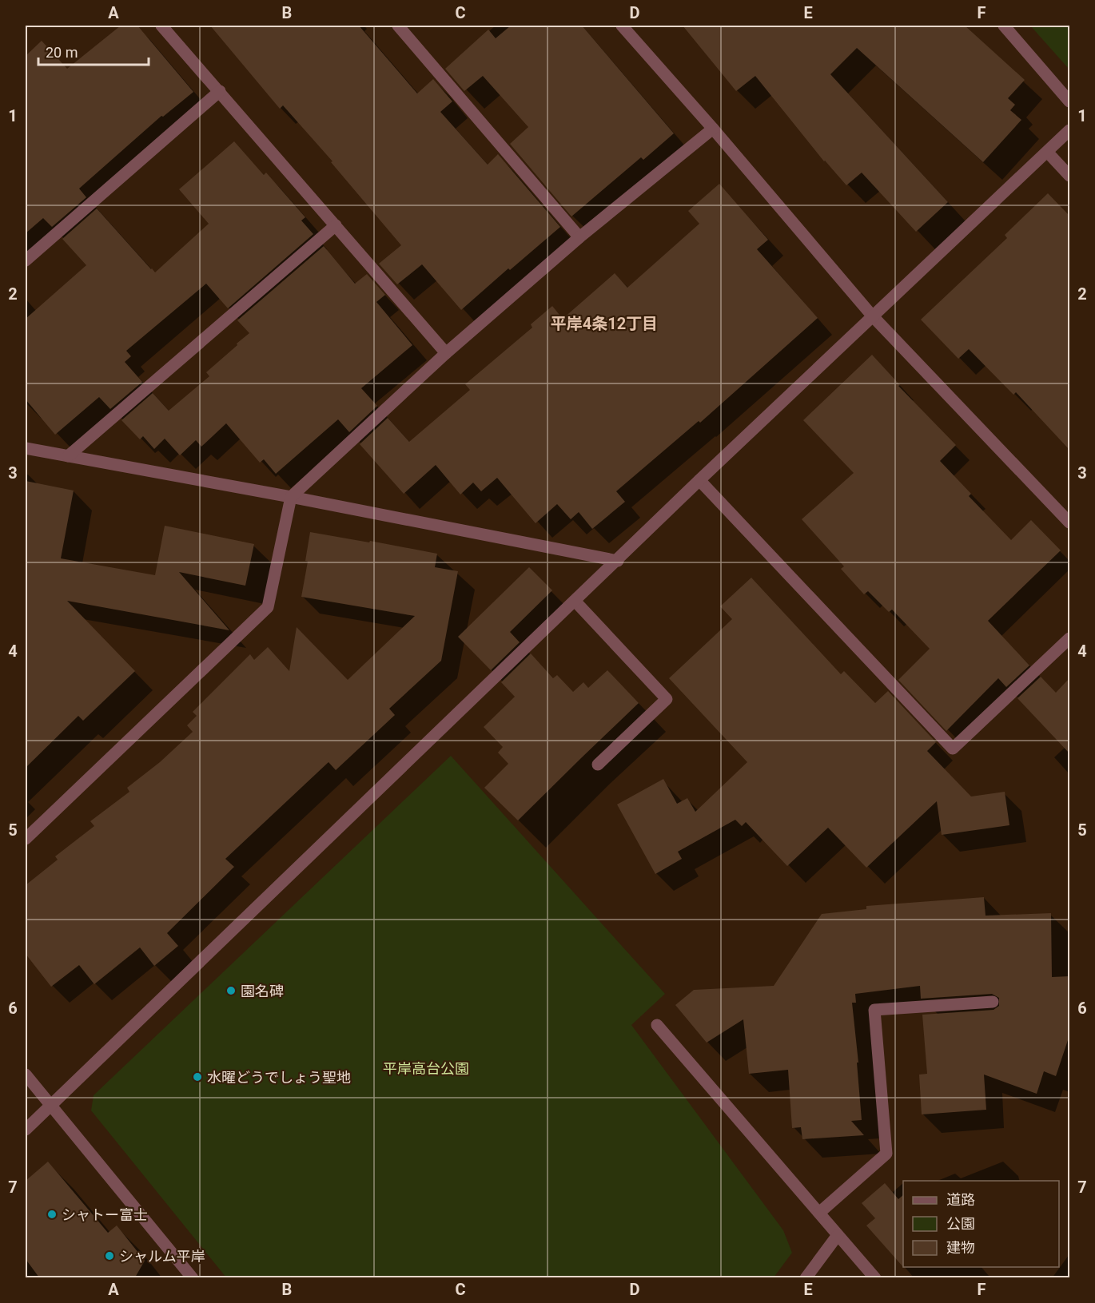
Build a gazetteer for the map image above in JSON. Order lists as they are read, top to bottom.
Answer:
{
  "districts": ["平岸4条12丁目"],
  "parks": ["平岸高台公園"],
  "places": [
    "園名碑",
    "水曜どうでしょう聖地",
    "シャトー富士",
    "シャルム平岸"
  ],
  "legend": ["道路", "公園", "建物"],
  "scale_bar": "20 m",
  "grid": {
    "columns": [
      "A",
      "B",
      "C",
      "D",
      "E",
      "F"
    ],
    "rows": [
      "1",
      "2",
      "3",
      "4",
      "5",
      "6",
      "7"
    ]
  }
}
